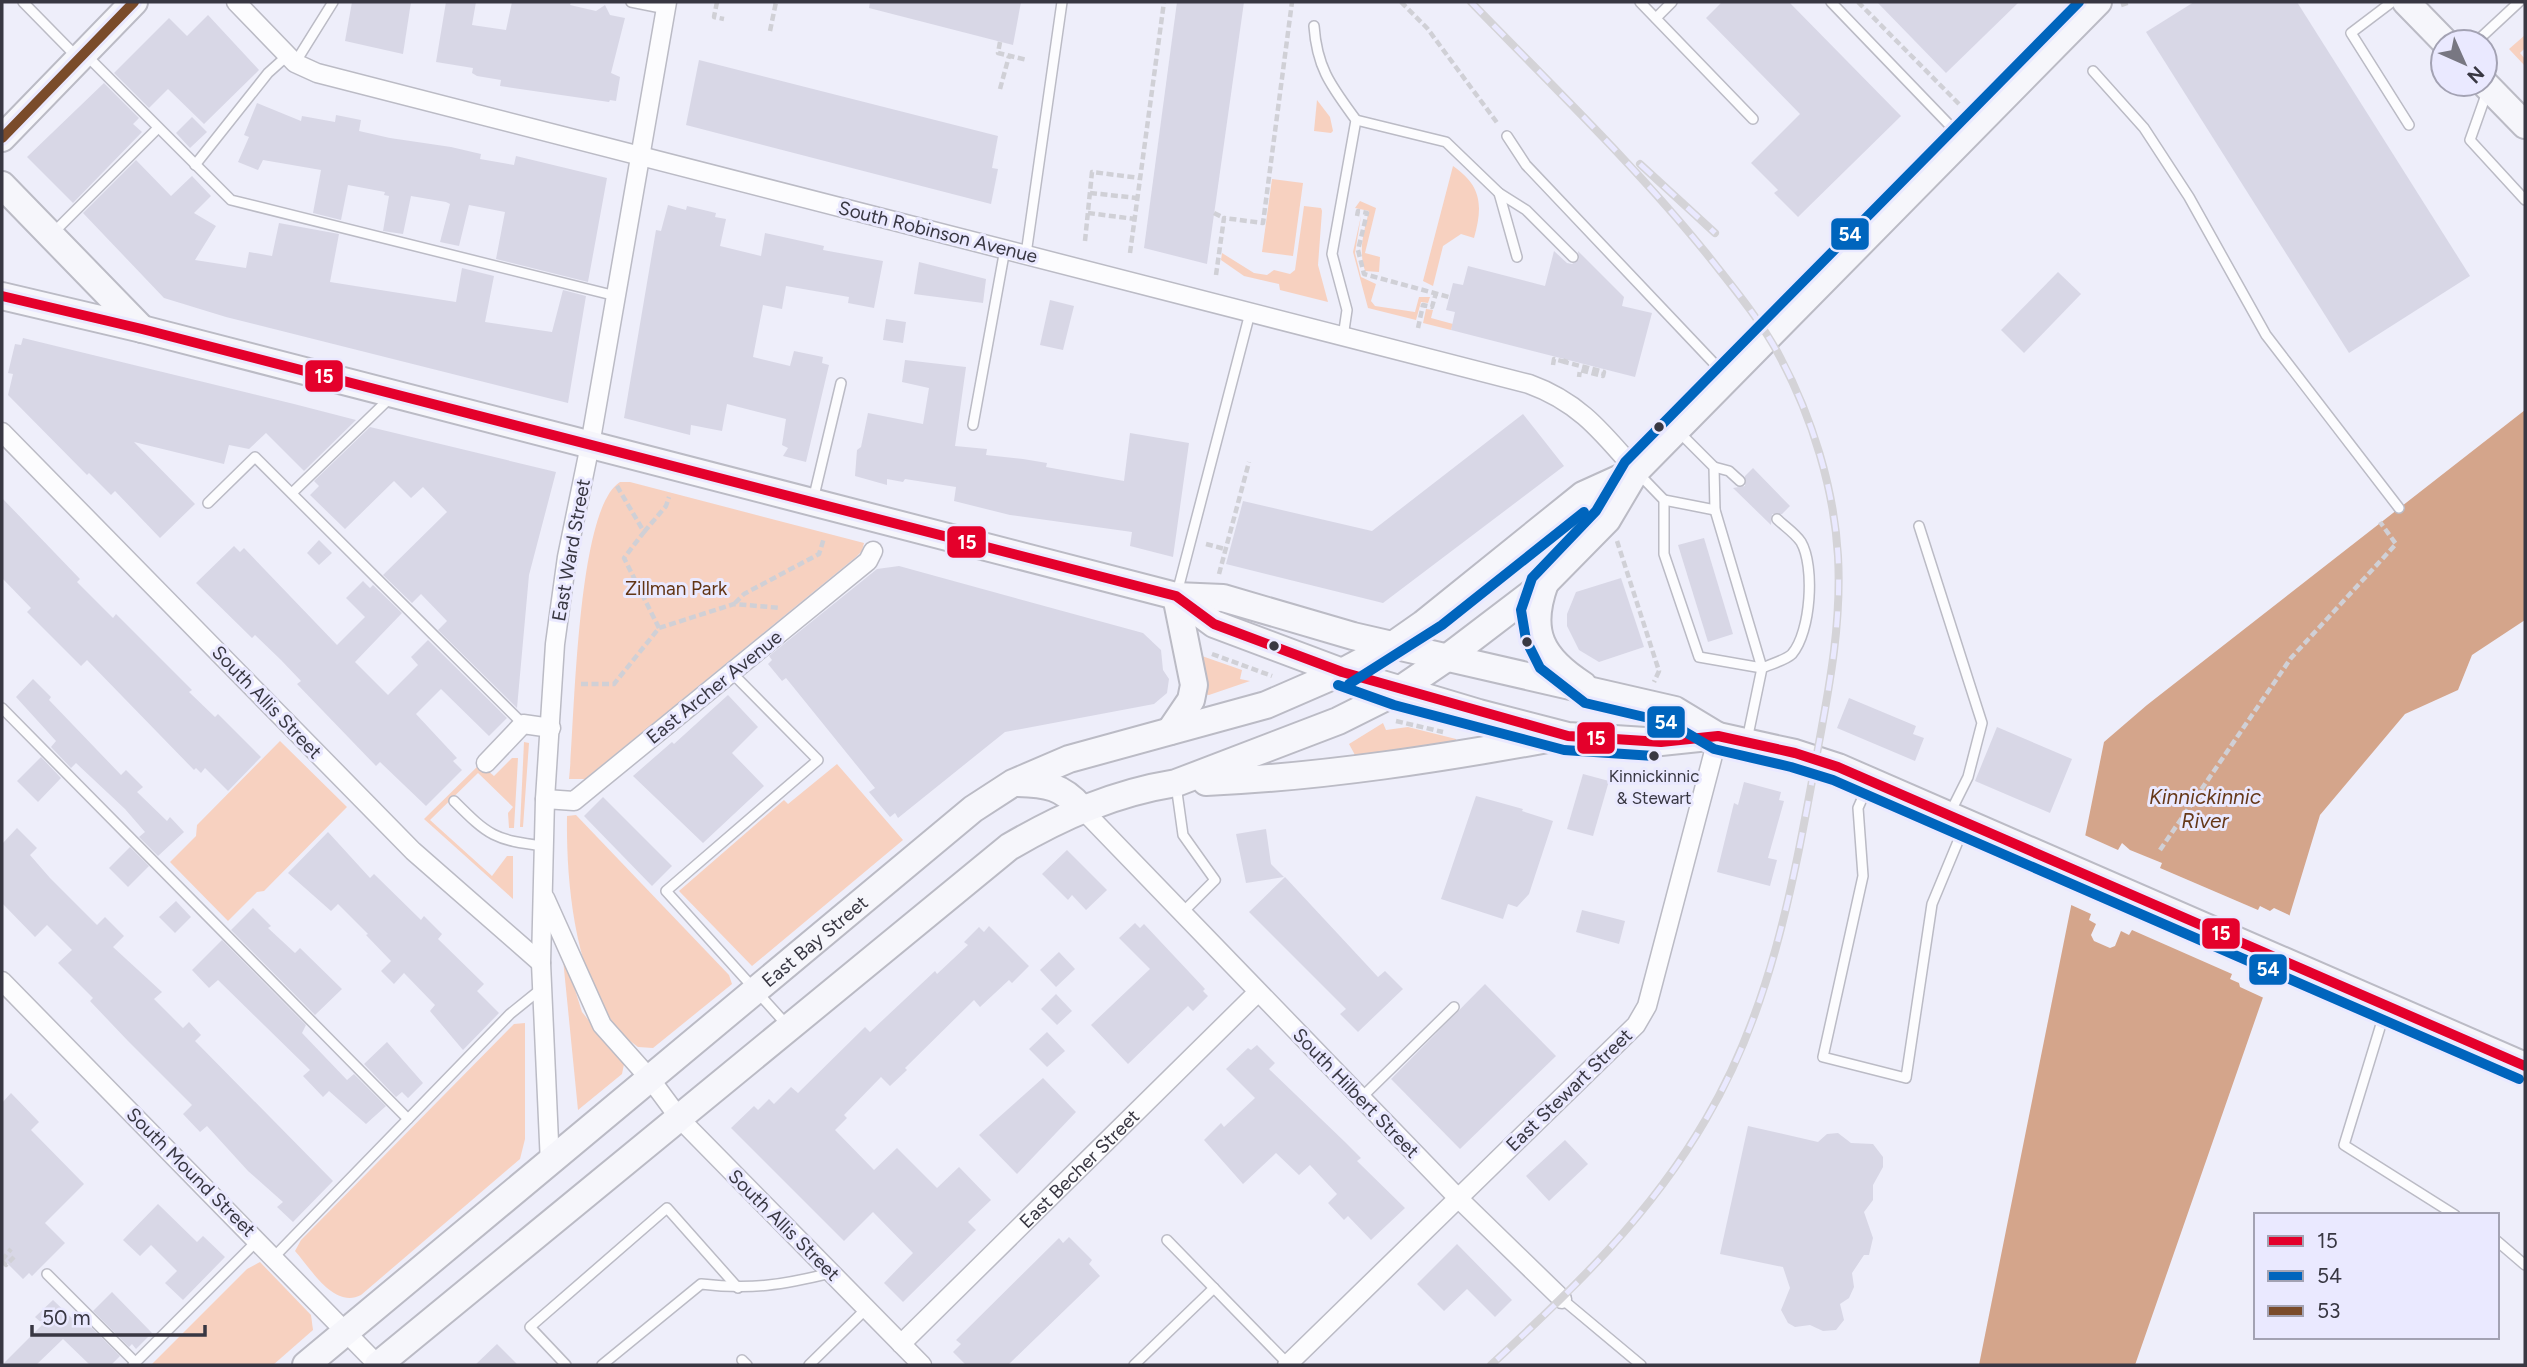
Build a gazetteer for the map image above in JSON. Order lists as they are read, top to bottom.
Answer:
{
  "streets": {
    "main road": ["East Bay Street"],
    "street": [
      "South Robinson Avenue",
      "East Ward Street",
      "East Archer Avenue",
      "South Allis Street",
      "East Stewart Street",
      "South Hilbert Street",
      "East Becher Street",
      "South Mound Street"
    ]
  },
  "crossings": [
    ["South Robinson Avenue", "East Ward Street"],
    ["East Ward Street", "East Archer Avenue"],
    ["East Ward Street", "South Allis Street"],
    ["East Ward Street", "East Bay Street"],
    ["South Allis Street", "East Bay Street"],
    ["South Allis Street", "East Becher Street"],
    ["East Bay Street", "South Mound Street"],
    ["East Stewart Street", "South Hilbert Street"],
    ["South Hilbert Street", "East Becher Street"]
  ],
  "water": ["Kinnickinnic River"],
  "parks": ["Zillman Park"],
  "places": ["Kinnickinnic & Stewart"],
  "lines": ["transit line 54", "transit line 53", "transit line 15"],
  "legend": ["15", "54", "53"],
  "scale_bar": "50 m",
  "north": "bottom right"
}
